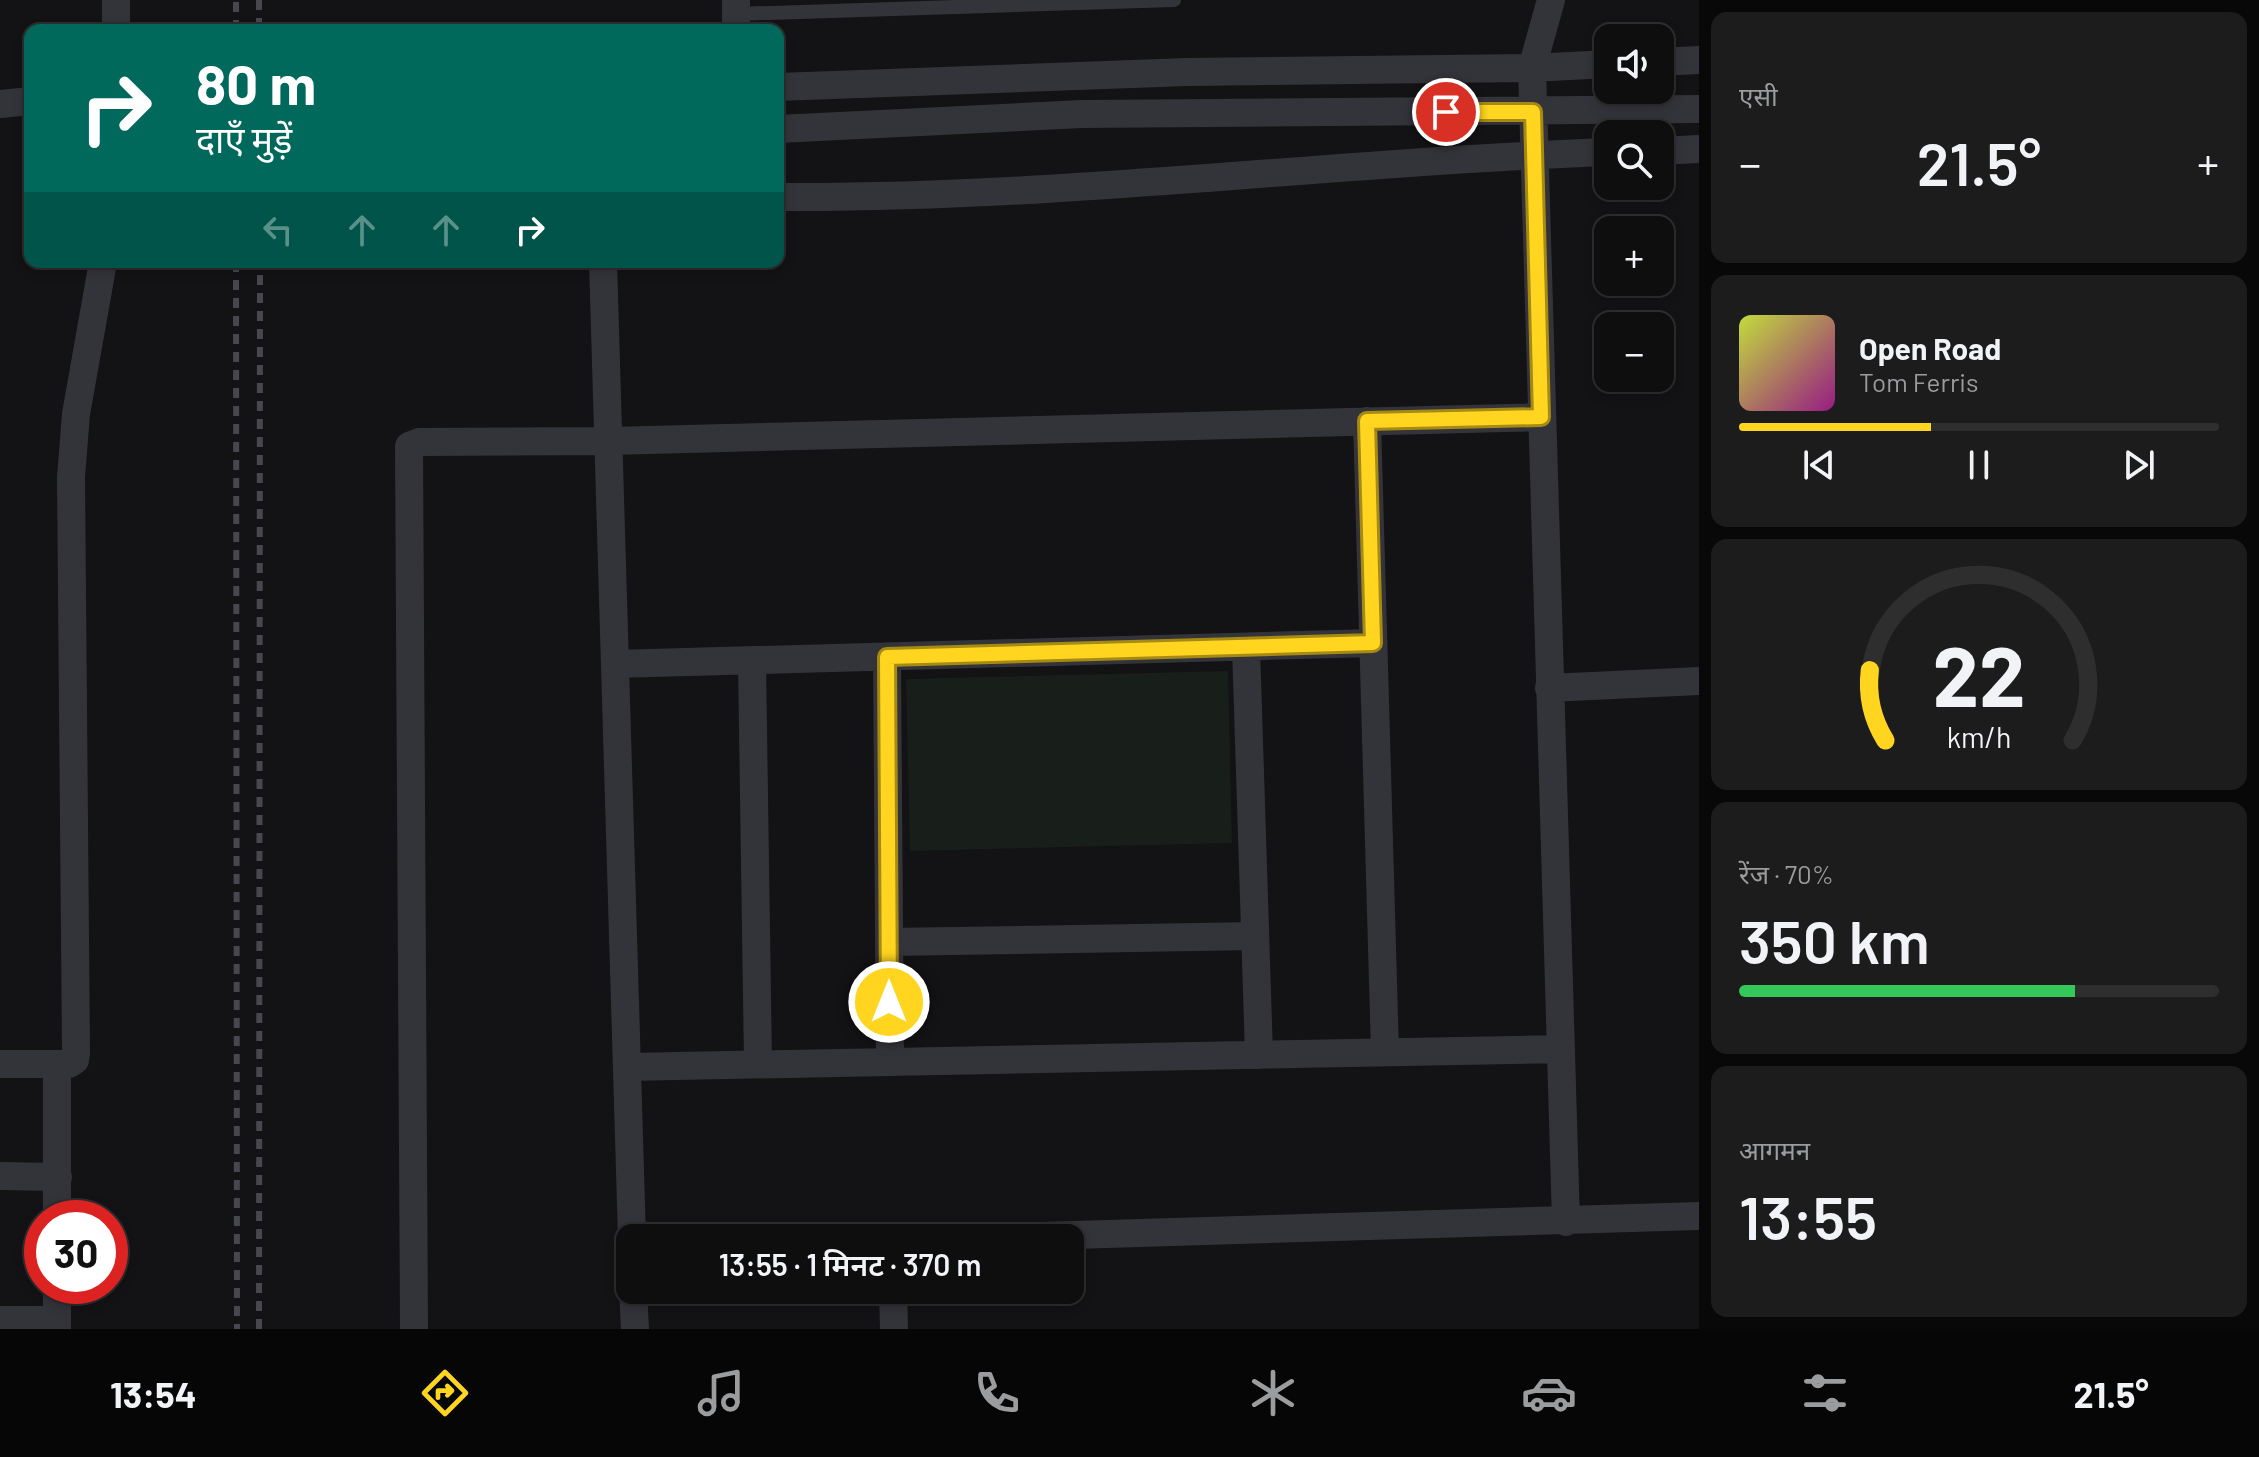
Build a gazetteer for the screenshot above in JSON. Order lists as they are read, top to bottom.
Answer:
{
  "page": {
    "tile": [
      "एसी",
      ["रेंज · 70%", "350 km"],
      ["आगमन", "13:55"]
    ],
    "map_buttons": ["+", "−"],
    "turn": ["80 m", "दाएँ मुड़ें"],
    "heat": ["−", "21.5°", "+"],
    "song": ["Open Road", "Tom Ferris"],
    "limit": "30",
    "trip": "13:55 · 1 मिनट · 370 m",
    "tabs": ["13:54", "21.5°"],
    "gauge": ["22", "km/h"]
  }
}
